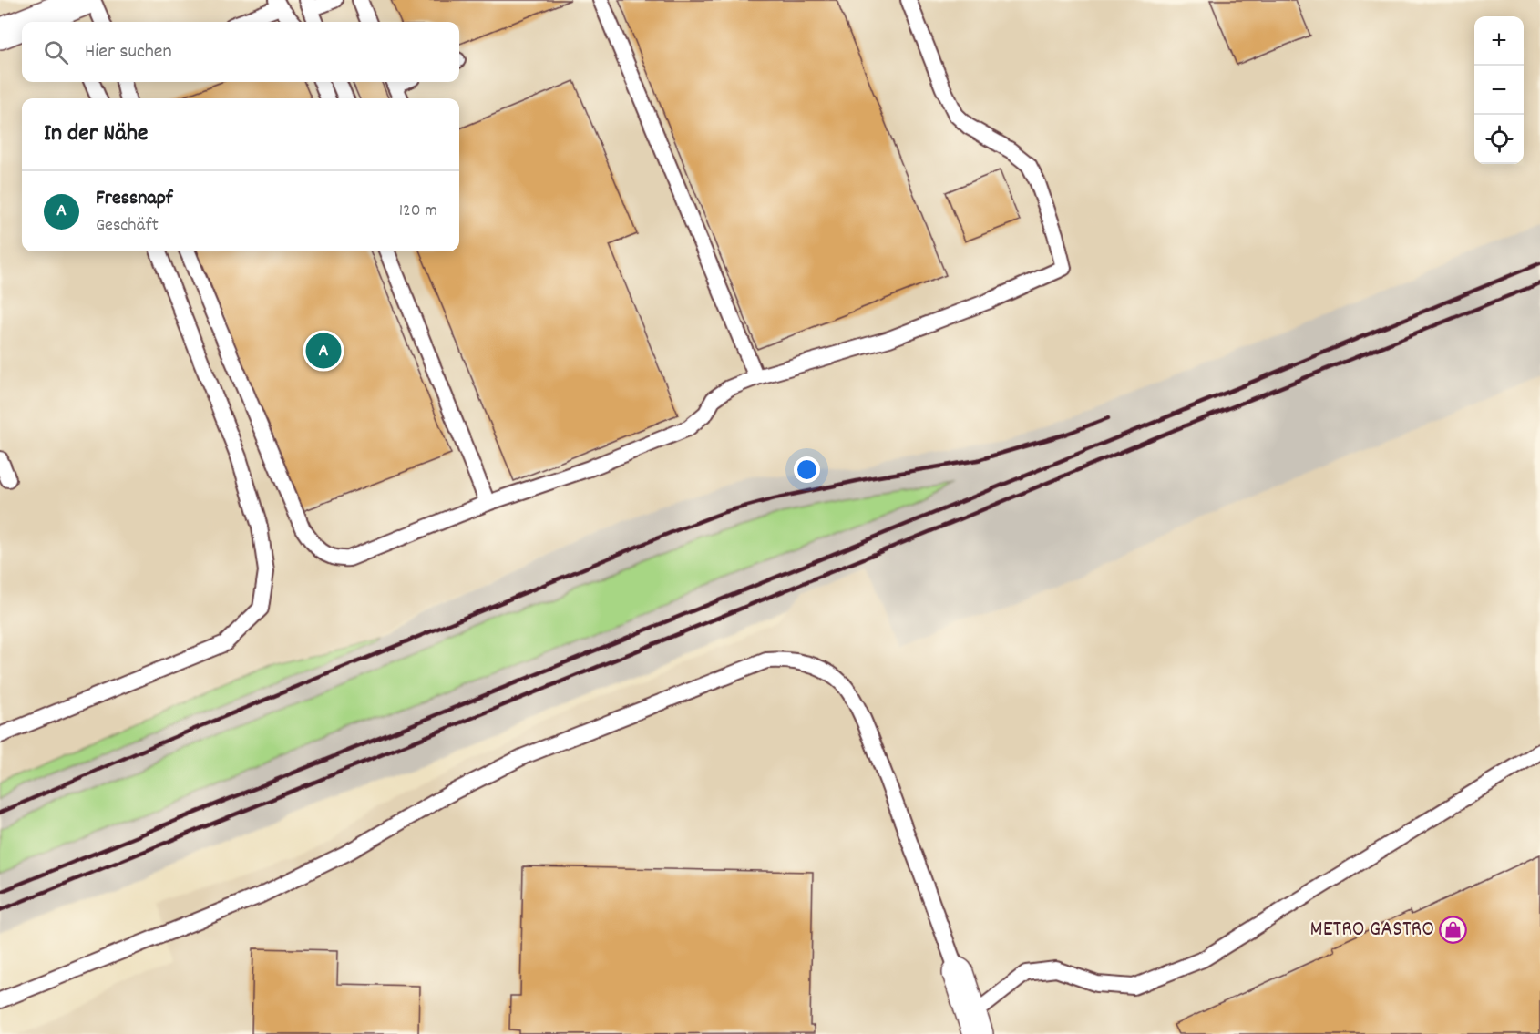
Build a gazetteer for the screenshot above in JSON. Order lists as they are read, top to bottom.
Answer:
{
  "places": {
    "shop": ["METRO GASTRO"]
  },
  "page": {
    "map_buttons": ["+", "−"],
    "search": "Hier suchen",
    "heading": "In der Nähe",
    "list": [
      {
        "mark": "A",
        "name": "Fressnapf",
        "note": "Geschäft",
        "value": "120 m"
      }
    ],
    "pins": "A"
  }
}
